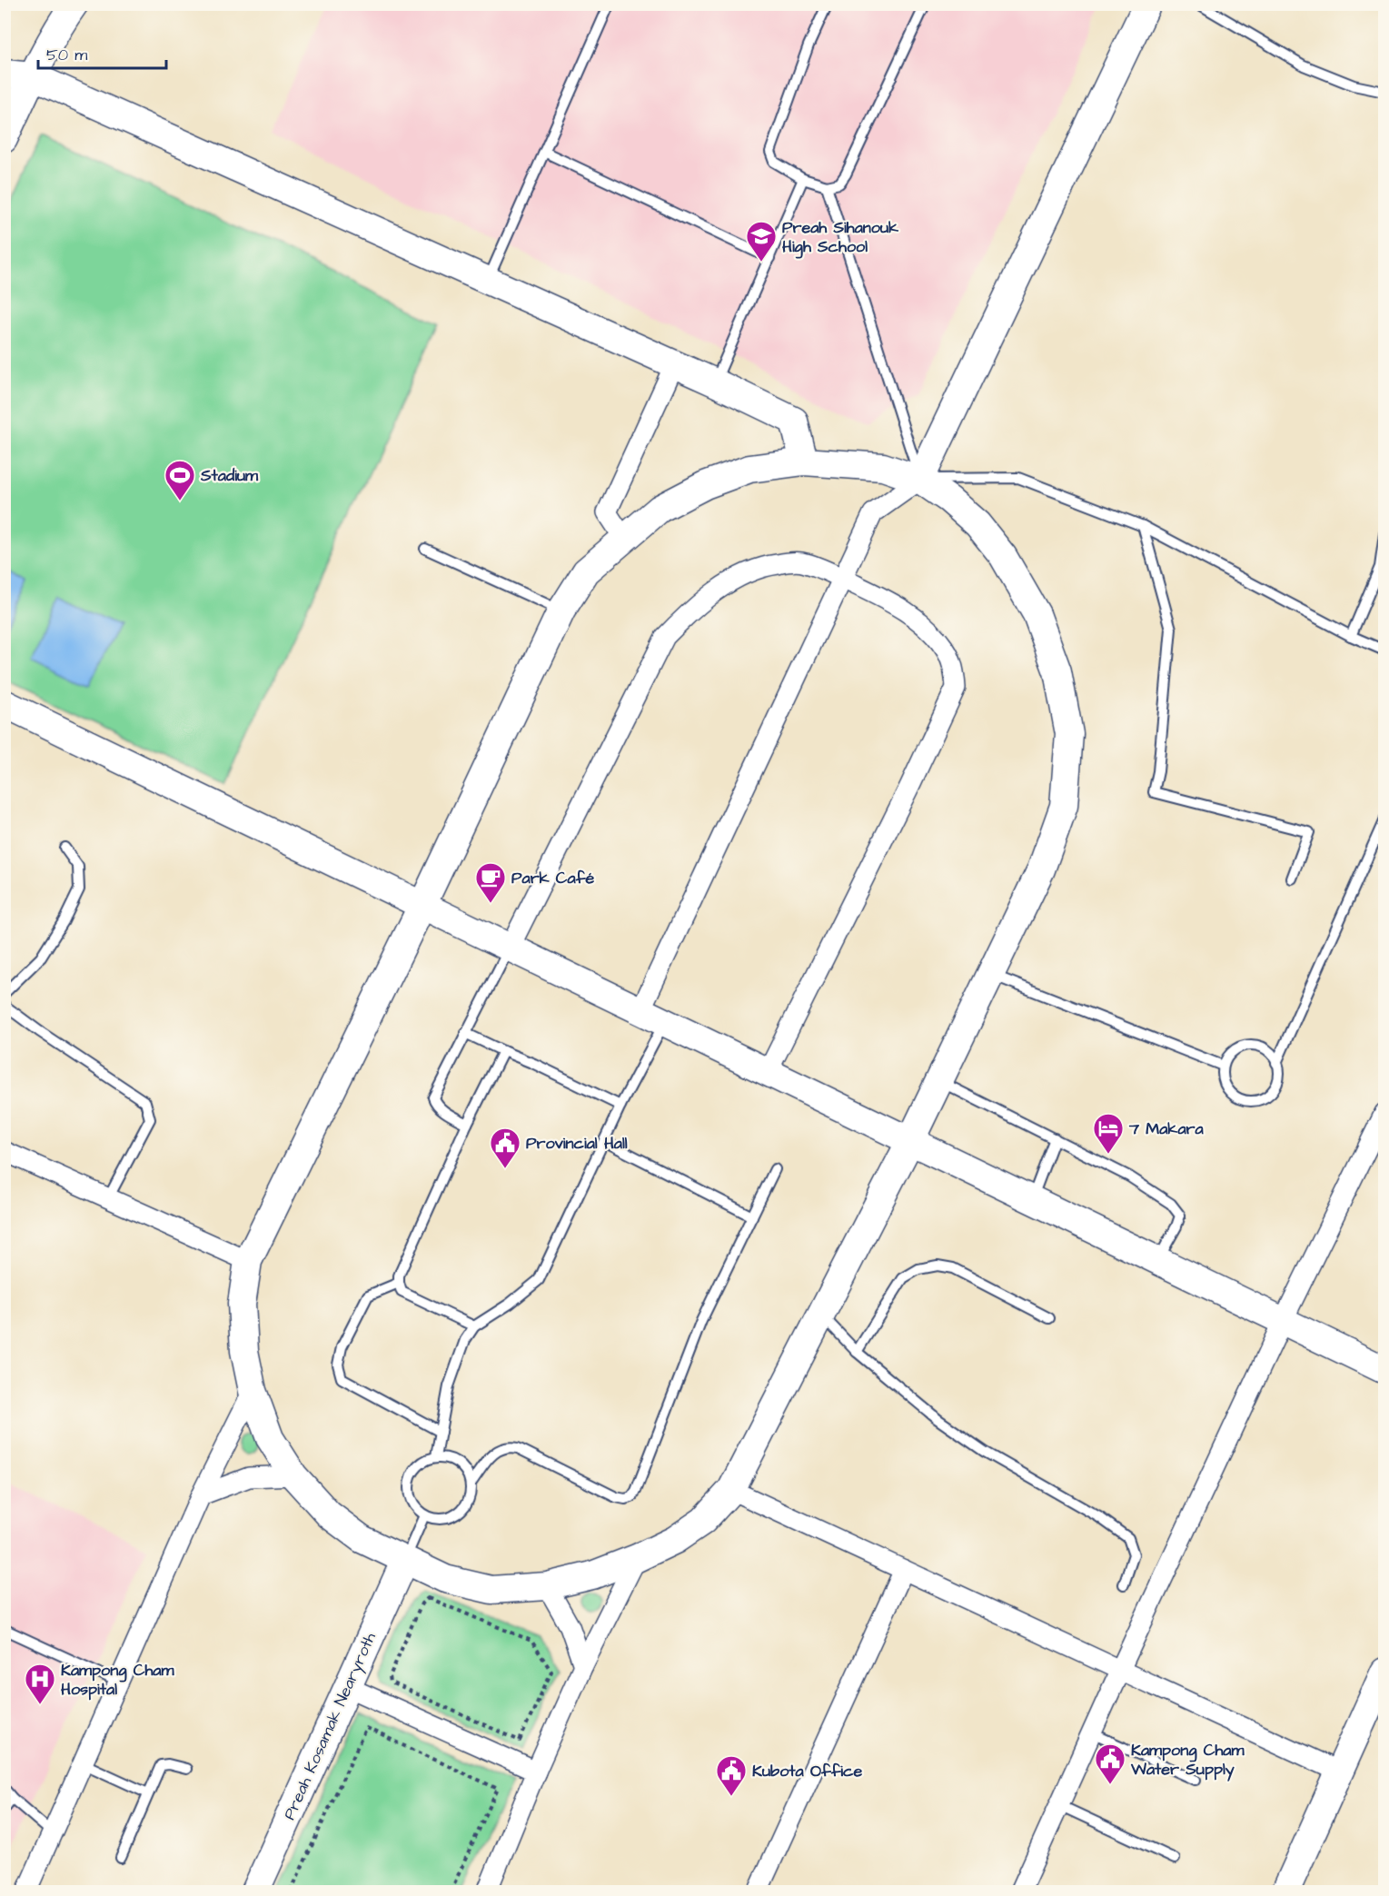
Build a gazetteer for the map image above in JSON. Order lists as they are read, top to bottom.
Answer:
{
  "streets": {
    "street": ["Preah Kosamak Nearyroth"]
  },
  "places": {
    "school or university": ["Preah Sihanouk High School"],
    "sports": ["Stadium"],
    "cafe": ["Park Café"],
    "hotel": ["7 Makara"],
    "public building": ["Provincial Hall", "Kampong Cham Water Supply", "Kubota Office"],
    "hospital": ["Kampong Cham Hospital"]
  },
  "scale_bar": "50 m"
}
